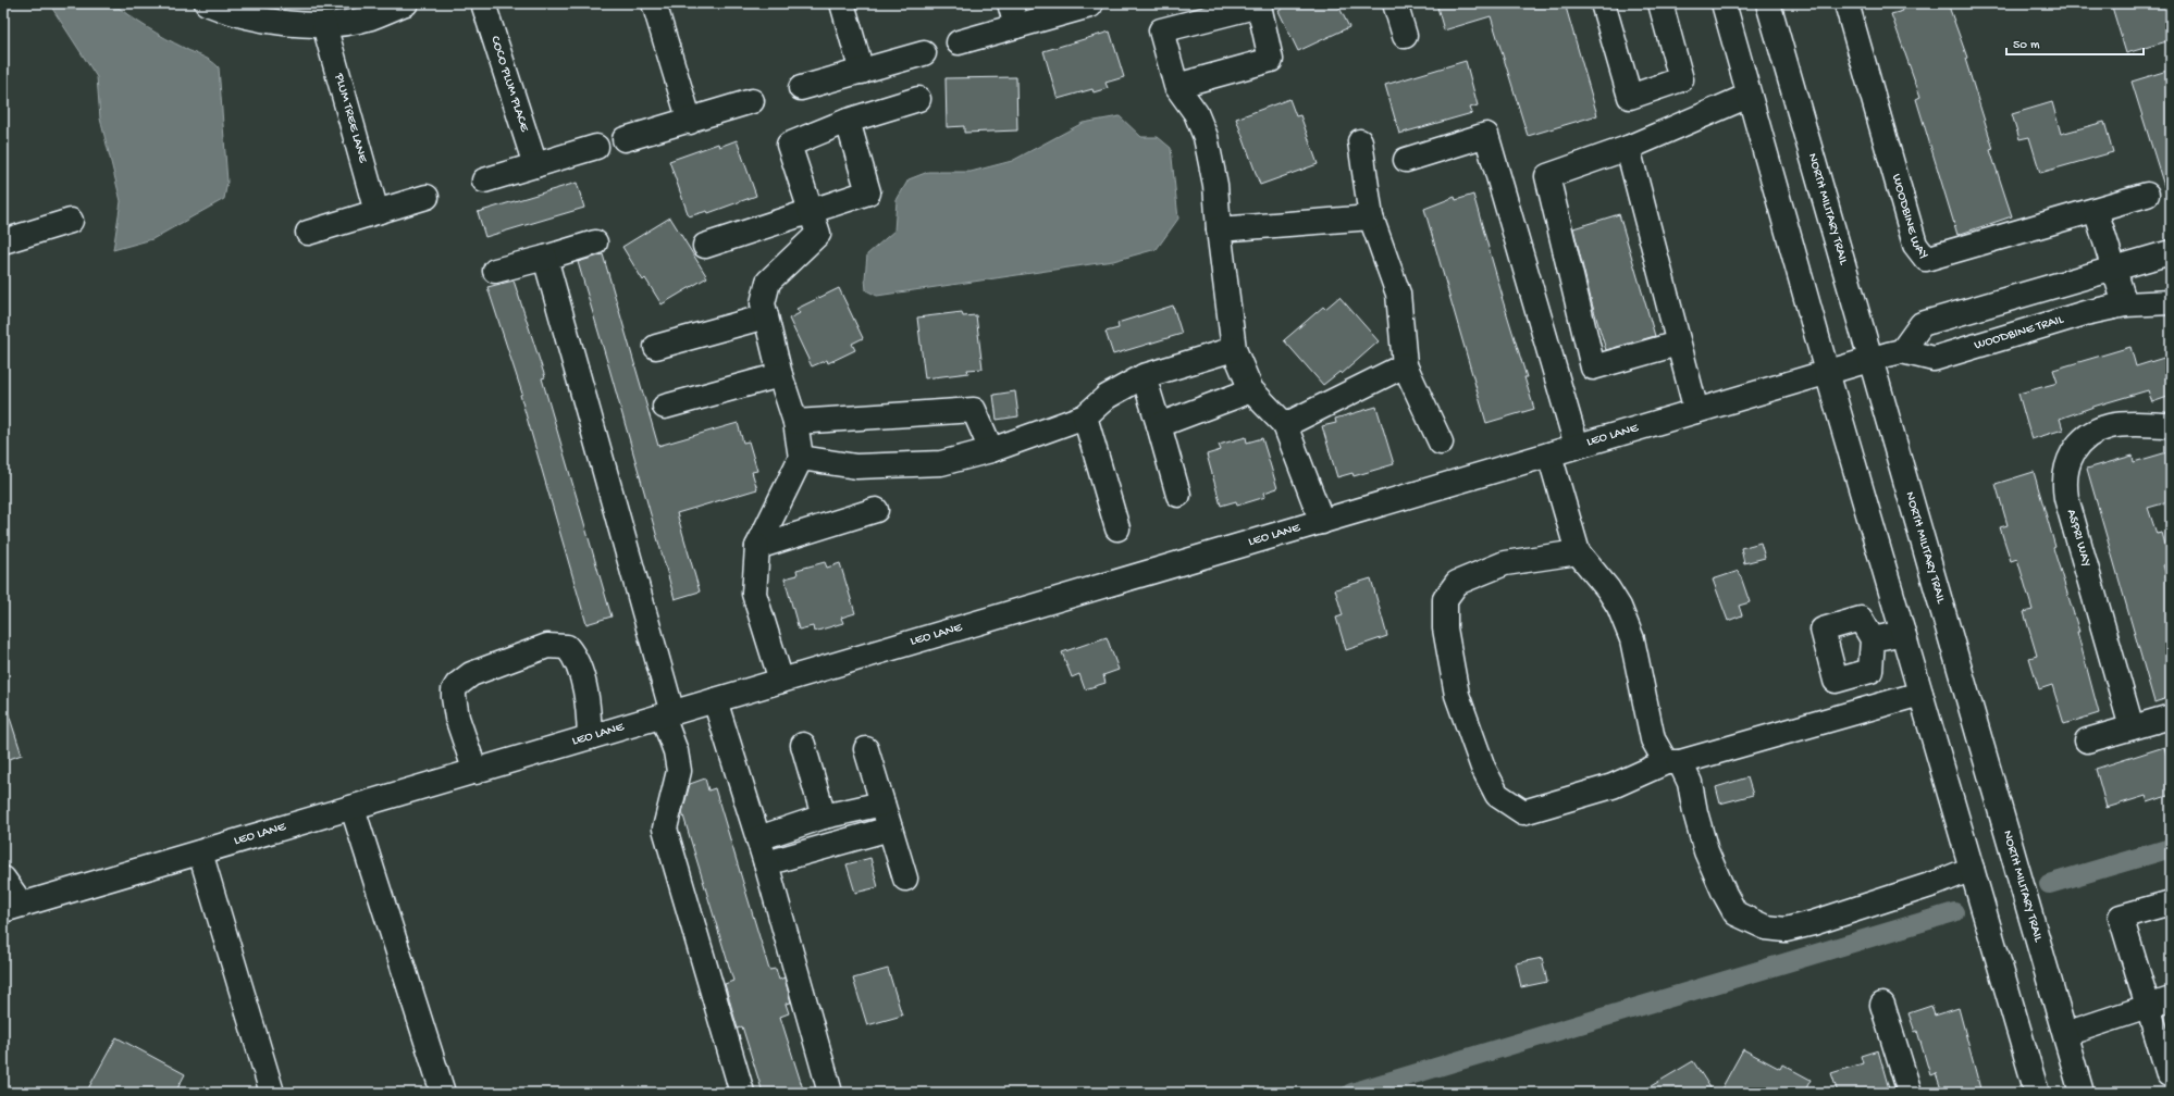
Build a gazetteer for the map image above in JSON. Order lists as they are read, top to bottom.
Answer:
{
  "streets": {
    "street": [
      "COCO PLUM PLACE",
      "PLUM TREE LANE",
      "NORTH MILITARY TRAIL",
      "WOODBINE WAY",
      "WOODBINE TRAIL",
      "LEO LANE",
      "ASPRI WAY"
    ]
  },
  "crossings": [
    ["NORTH MILITARY TRAIL", "WOODBINE TRAIL"],
    ["NORTH MILITARY TRAIL", "LEO LANE"],
    ["WOODBINE TRAIL", "LEO LANE"]
  ],
  "scale_bar": "50 m"
}
